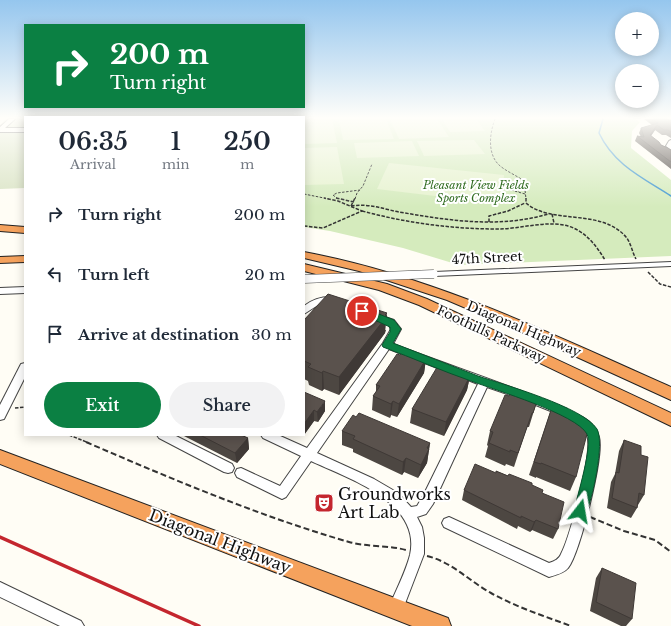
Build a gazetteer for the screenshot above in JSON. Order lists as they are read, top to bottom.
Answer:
{
  "streets": {
    "highway": ["Diagonal Highway", "Foothills Parkway"],
    "street": ["47th Street"]
  },
  "parks": ["Pleasant View Fields Sports Complex"],
  "places": {
    "theatre": ["Groundworks Art Lab"]
  },
  "page": {
    "map_buttons": ["+", "−"],
    "turn": ["200 m", "Turn right"],
    "eta": [
      "06:35",
      "Arrival",
      "1",
      "min",
      "250",
      "m"
    ],
    "list": [
      {
        "name": "Turn right",
        "value": "200 m"
      },
      {
        "name": "Turn left",
        "value": "20 m"
      },
      {
        "name": "Arrive at destination",
        "value": "30 m"
      }
    ],
    "buttons": ["Exit", "Share"]
  }
}
